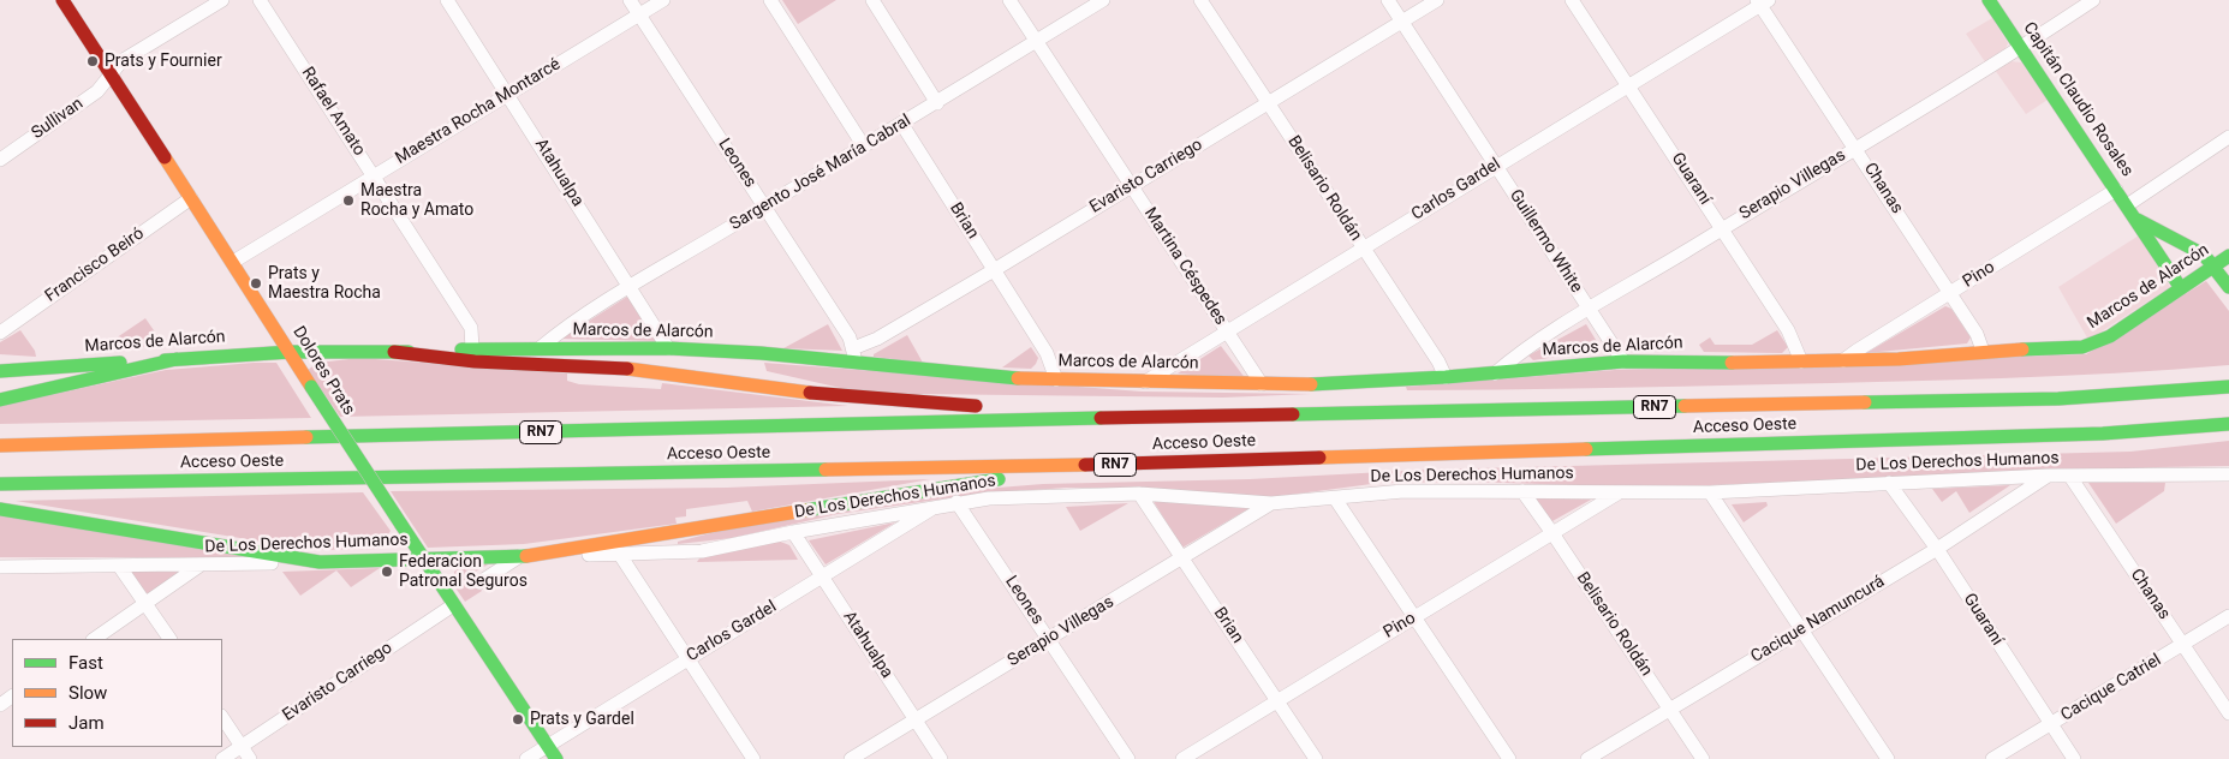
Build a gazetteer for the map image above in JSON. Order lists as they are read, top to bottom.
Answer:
{
  "streets": {
    "main road": [
      "Capitán Claudio Rosales",
      "Marcos de Alarcón",
      "Dolores Prats",
      "RN7",
      "Acceso Oeste",
      "De Los Derechos Humanos"
    ],
    "street": [
      "Rafael Amato",
      "Maestra Rocha Montarcé",
      "Sullivan",
      "Leones",
      "Atahualpa",
      "Sargento José María Cabral",
      "Evaristo Carriego",
      "Guaraní",
      "Serapio Villegas",
      "Belisario Roldán",
      "Chanas",
      "Carlos Gardel",
      "Brian",
      "Guillermo White",
      "Francisco Beiró",
      "Martina Céspedes",
      "Pino",
      "Cacique Namuncurá",
      "Cacique Catriel"
    ]
  },
  "crossings": [
    ["Capitán Claudio Rosales", "Serapio Villegas"],
    ["Capitán Claudio Rosales", "Pino"],
    ["Capitán Claudio Rosales", "Marcos de Alarcón"],
    ["Rafael Amato", "Maestra Rocha Montarcé"],
    ["Rafael Amato", "Marcos de Alarcón"],
    ["Maestra Rocha Montarcé", "Leones"],
    ["Maestra Rocha Montarcé", "Atahualpa"],
    ["Maestra Rocha Montarcé", "Dolores Prats"],
    ["Sullivan", "Dolores Prats"],
    ["Leones", "Sargento José María Cabral"],
    ["Leones", "Evaristo Carriego"],
    ["Leones", "Serapio Villegas"],
    ["Leones", "Marcos de Alarcón"],
    ["Leones", "De Los Derechos Humanos"],
    ["Atahualpa", "Sargento José María Cabral"],
    ["Atahualpa", "Serapio Villegas"],
    ["Atahualpa", "Carlos Gardel"],
    ["Atahualpa", "Marcos de Alarcón"],
    ["Atahualpa", "De Los Derechos Humanos"],
    ["Sargento José María Cabral", "Brian"],
    ["Sargento José María Cabral", "Martina Céspedes"],
    ["Sargento José María Cabral", "Marcos de Alarcón"],
    ["Evaristo Carriego", "Belisario Roldán"],
    ["Evaristo Carriego", "Brian"],
    ["Evaristo Carriego", "Guillermo White"],
    ["Evaristo Carriego", "Martina Céspedes"],
    ["Evaristo Carriego", "Marcos de Alarcón"],
    ["Evaristo Carriego", "Dolores Prats"],
    ["Guaraní", "Serapio Villegas"],
    ["Guaraní", "Carlos Gardel"],
    ["Guaraní", "Marcos de Alarcón"],
    ["Guaraní", "De Los Derechos Humanos"],
    ["Guaraní", "Cacique Namuncurá"],
    ["Guaraní", "Cacique Catriel"],
    ["Serapio Villegas", "Chanas"],
    ["Serapio Villegas", "Brian"],
    ["Serapio Villegas", "Guillermo White"],
    ["Serapio Villegas", "Marcos de Alarcón"],
    ["Serapio Villegas", "De Los Derechos Humanos"],
    ["Belisario Roldán", "Carlos Gardel"],
    ["Belisario Roldán", "Pino"],
    ["Belisario Roldán", "Marcos de Alarcón"],
    ["Belisario Roldán", "De Los Derechos Humanos"],
    ["Belisario Roldán", "Cacique Namuncurá"],
    ["Chanas", "Carlos Gardel"],
    ["Chanas", "Pino"],
    ["Chanas", "Marcos de Alarcón"],
    ["Chanas", "De Los Derechos Humanos"],
    ["Chanas", "Cacique Catriel"],
    ["Carlos Gardel", "Guillermo White"],
    ["Carlos Gardel", "Martina Céspedes"],
    ["Carlos Gardel", "Marcos de Alarcón"],
    ["Carlos Gardel", "Dolores Prats"],
    ["Carlos Gardel", "De Los Derechos Humanos"],
    ["Brian", "Pino"],
    ["Brian", "Marcos de Alarcón"],
    ["Brian", "De Los Derechos Humanos"],
    ["Guillermo White", "Marcos de Alarcón"],
    ["Francisco Beiró", "Dolores Prats"],
    ["Martina Céspedes", "Marcos de Alarcón"],
    ["Pino", "Marcos de Alarcón"],
    ["Pino", "De Los Derechos Humanos"],
    ["Marcos de Alarcón", "Dolores Prats"],
    ["Dolores Prats", "De Los Derechos Humanos"],
    ["De Los Derechos Humanos", "Cacique Namuncurá"]
  ],
  "places": [
    "Prats y Fournier",
    "Maestra Rocha y Amato",
    "Prats y Maestra Rocha",
    "Federacion Patronal Seguros",
    "Prats y Gardel"
  ],
  "legend": ["Fast", "Slow", "Jam"]
}
